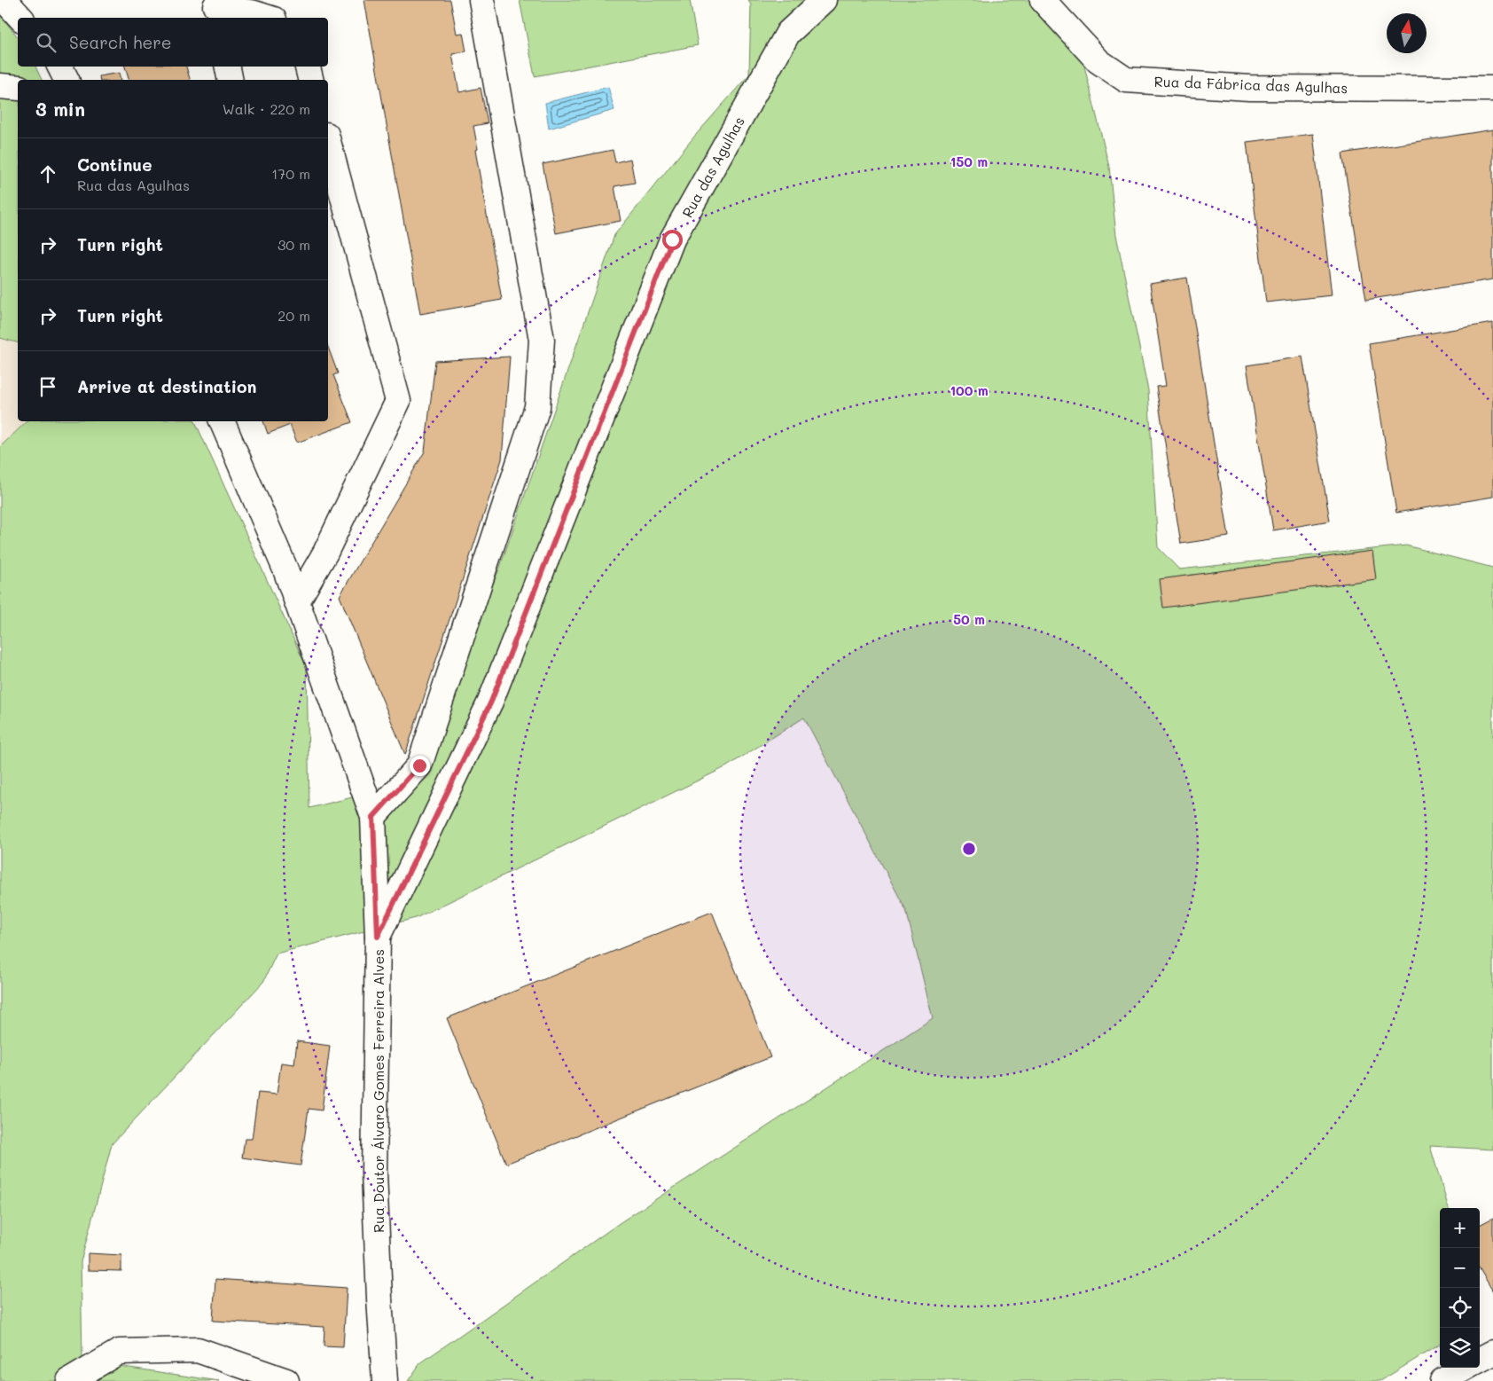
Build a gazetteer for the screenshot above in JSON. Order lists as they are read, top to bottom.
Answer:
{
  "streets": {
    "street": ["Rua da Fábrica das Agulhas", "Rua das Agulhas", "Rua Doutor Álvaro Gomes Ferreira Alves"]
  },
  "crossings": [
    ["Rua das Agulhas", "Rua Doutor Álvaro Gomes Ferreira Alves"]
  ],
  "north": "top",
  "page": {
    "search": "Search here",
    "heading": ["3 min", "Walk · 220 m"],
    "list": [
      ["Continue", "Rua das Agulhas", "170 m"],
      ["Turn right", "30 m"],
      ["Turn right", "20 m"],
      "Arrive at destination"
    ],
    "map_buttons": ["+", "−"]
  },
  "rings": ["150 m", "100 m", "50 m"]
}
